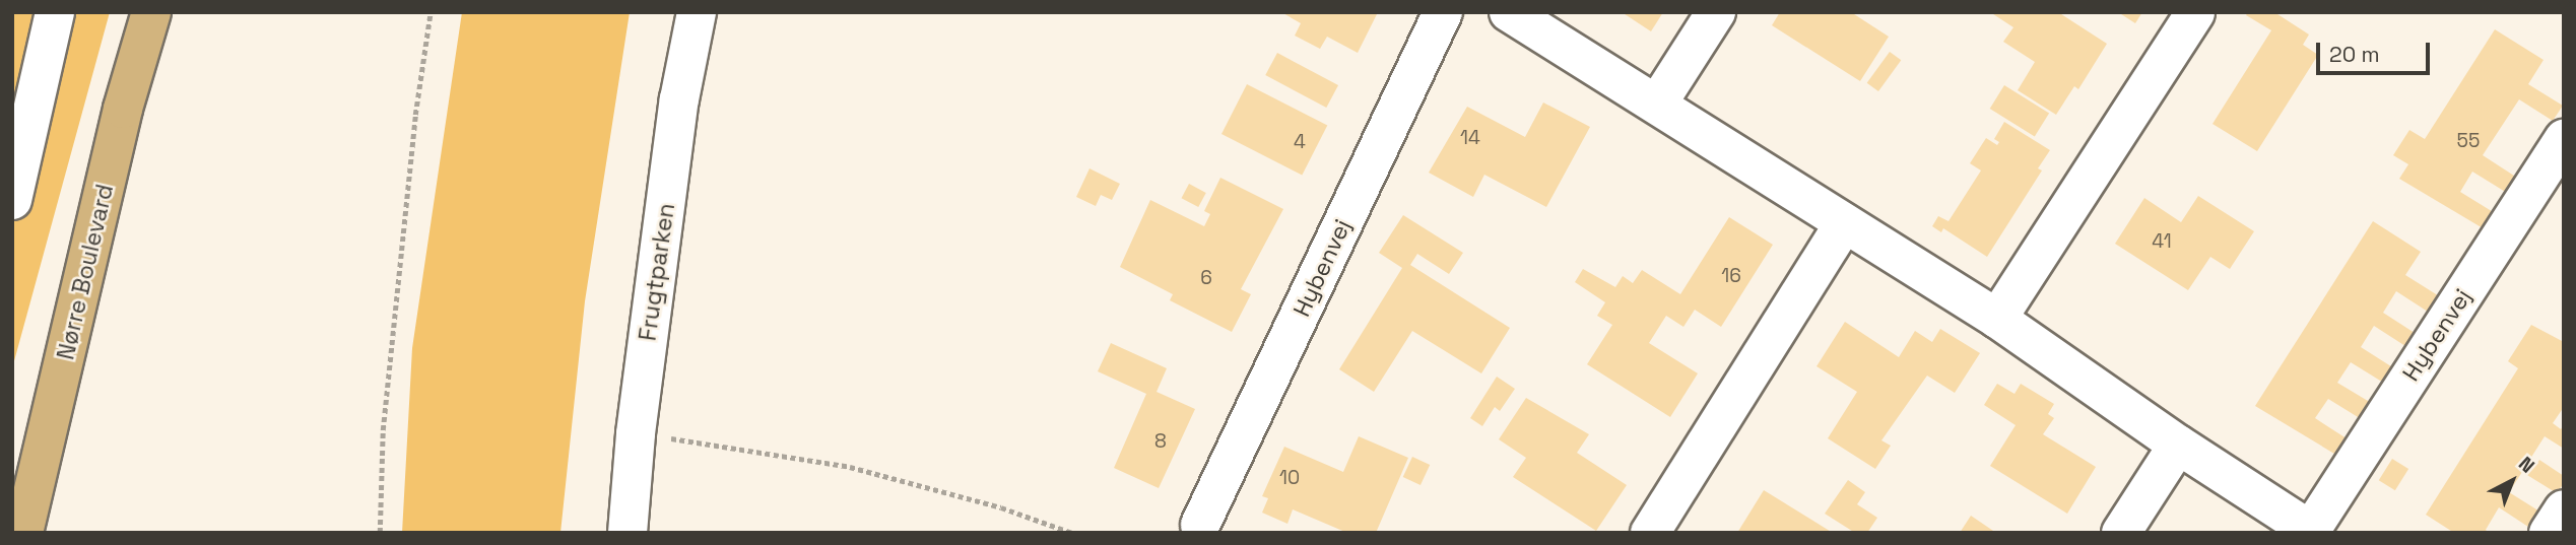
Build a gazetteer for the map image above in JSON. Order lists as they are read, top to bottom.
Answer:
{
  "streets": {
    "highway": ["Nørre Boulevard"],
    "street": ["Hybenvej", "Frugtparken"]
  },
  "house_numbers": [
    "14",
    "55",
    "4",
    "41",
    "16",
    "6",
    "8",
    "10"
  ],
  "scale_bar": "20 m",
  "north": "top right"
}
